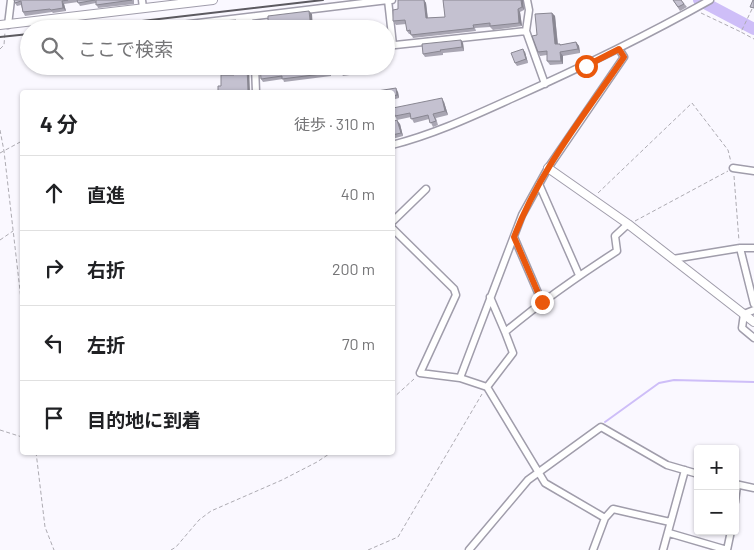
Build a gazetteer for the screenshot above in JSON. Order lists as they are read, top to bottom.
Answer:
{
  "page": {
    "search": "ここで検索",
    "heading": ["4 分", "徒歩 · 310 m"],
    "list": [
      ["直進", "40 m"],
      ["右折", "200 m"],
      ["左折", "70 m"],
      "目的地に到着"
    ],
    "map_buttons": ["+", "−"]
  }
}
